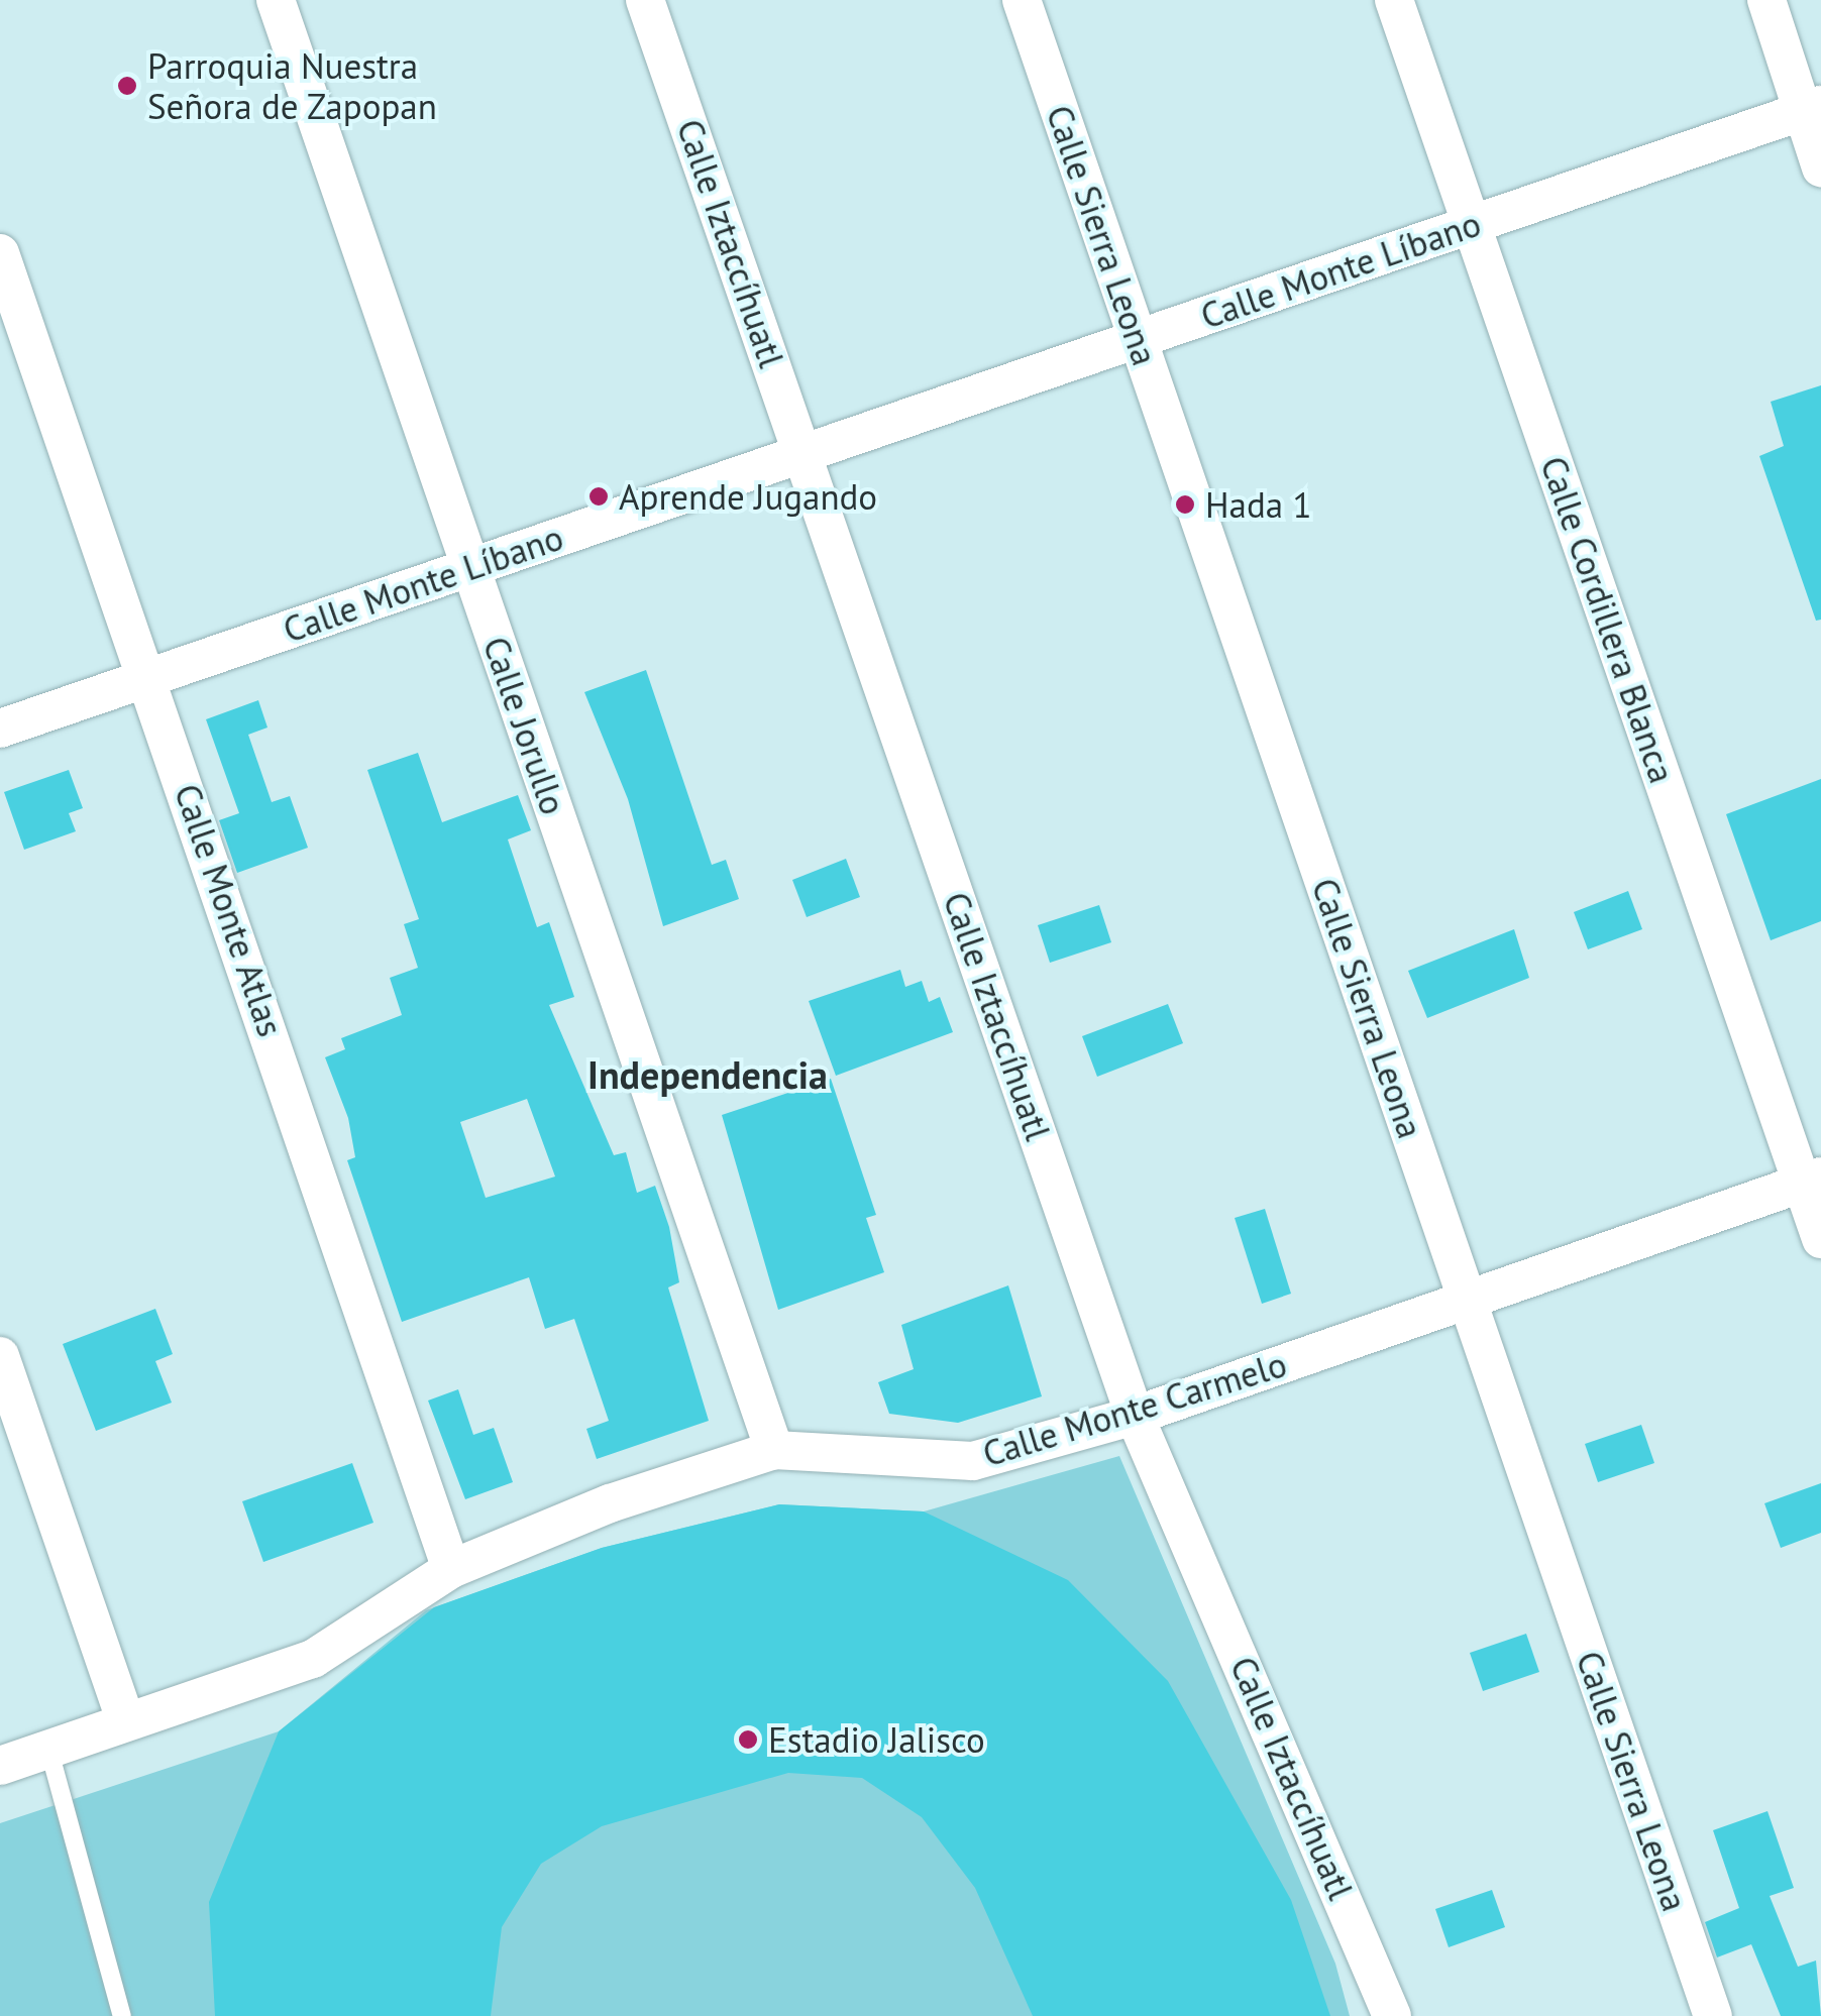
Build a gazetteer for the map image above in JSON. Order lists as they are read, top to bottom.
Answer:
{
  "streets": {
    "street": [
      "Calle Sierra Leona",
      "Calle Iztaccíhuatl",
      "Calle Monte Líbano",
      "Calle Cordillera Blanca",
      "Calle Jorullo",
      "Calle Monte Atlas",
      "Calle Monte Carmelo"
    ]
  },
  "crossings": [
    ["Calle Sierra Leona", "Calle Monte Líbano"],
    ["Calle Sierra Leona", "Calle Monte Carmelo"],
    ["Calle Iztaccíhuatl", "Calle Monte Líbano"],
    ["Calle Iztaccíhuatl", "Calle Monte Carmelo"],
    ["Calle Monte Líbano", "Calle Cordillera Blanca"],
    ["Calle Monte Líbano", "Calle Jorullo"],
    ["Calle Monte Líbano", "Calle Monte Atlas"],
    ["Calle Cordillera Blanca", "Calle Monte Carmelo"],
    ["Calle Jorullo", "Calle Monte Carmelo"],
    ["Calle Monte Atlas", "Calle Monte Carmelo"]
  ],
  "districts": ["Independencia"],
  "places": [
    "Parroquia Nuestra Señora de Zapopan",
    "Aprende Jugando",
    "Hada 1",
    "Estadio Jalisco"
  ]
}
